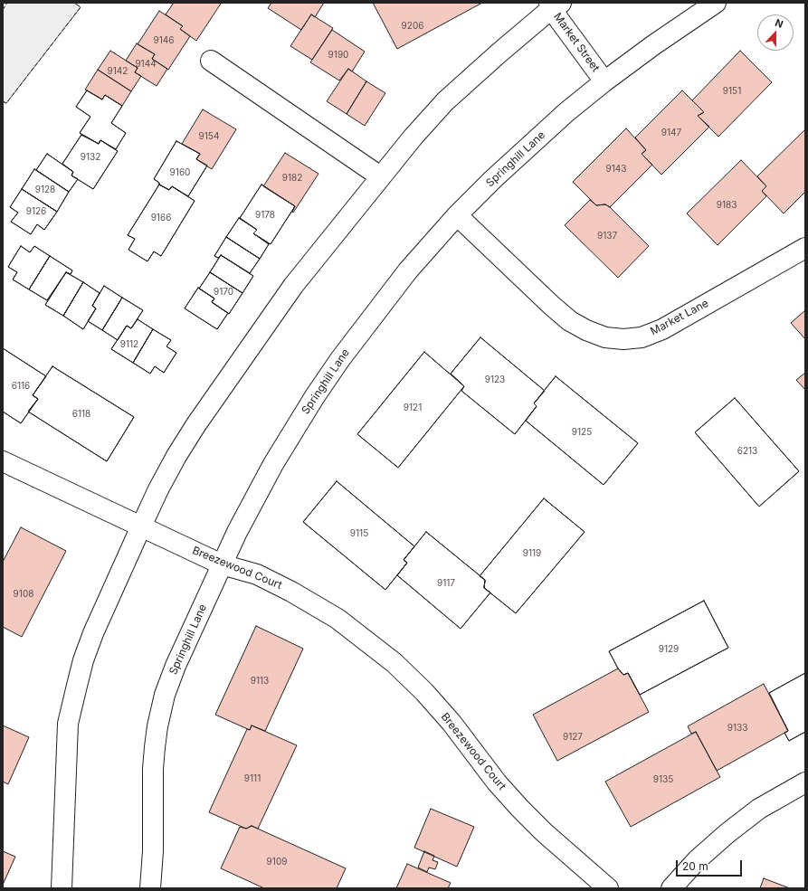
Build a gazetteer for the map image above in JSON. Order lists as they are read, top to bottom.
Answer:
{
  "streets": {
    "street": [
      "Market Street",
      "Springhill Lane",
      "Market Lane",
      "Breezewood Court"
    ]
  },
  "crossings": [
    ["Market Street", "Springhill Lane"],
    ["Springhill Lane", "Market Lane"],
    ["Springhill Lane", "Breezewood Court"]
  ],
  "house_numbers": [
    "9206",
    "9146",
    "9190",
    "9144",
    "9142",
    "9151",
    "9147",
    "9154",
    "9132",
    "9143",
    "9160",
    "9182",
    "9128",
    "9183",
    "9126",
    "9178",
    "9166",
    "9137",
    "9170",
    "9112",
    "9123",
    "6116",
    "9121",
    "6118",
    "9125",
    "6213",
    "9115",
    "9119",
    "9117",
    "9108",
    "9129",
    "9113",
    "9133",
    "9127",
    "9111",
    "9135",
    "9109"
  ],
  "scale_bar": "20 m",
  "north": "top"
}
